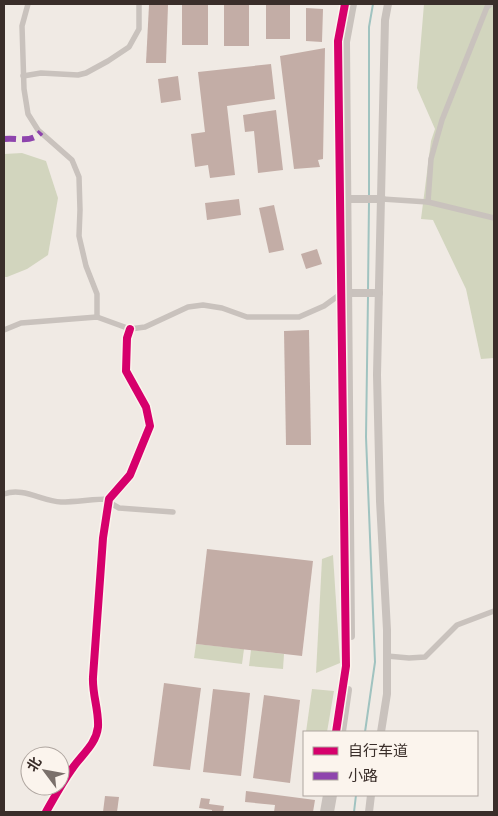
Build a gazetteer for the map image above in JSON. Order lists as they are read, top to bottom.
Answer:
{
  "legend": ["自行车道", "小路"],
  "north": "top left"
}
